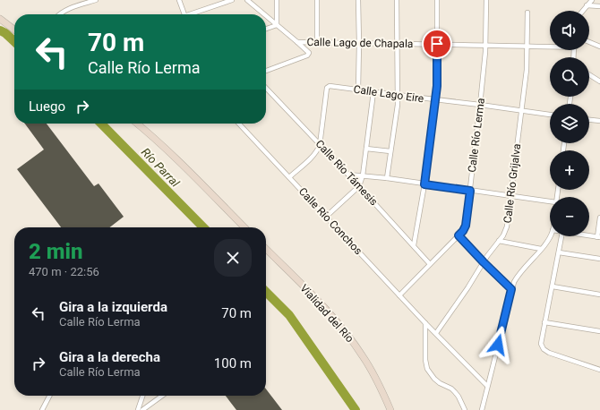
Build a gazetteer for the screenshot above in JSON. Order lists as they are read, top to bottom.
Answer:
{
  "streets": {
    "main road": ["Vialidad del Río"],
    "street": [
      "Calle Lago de Chapala",
      "Calle Lago Eire",
      "Calle Río Lerma",
      "Calle Río Támesis",
      "Calle Río Grijalva",
      "Calle Río Conchos"
    ]
  },
  "crossings": [
    ["Calle Lago de Chapala", "Calle Río Lerma"],
    ["Calle Lago de Chapala", "Calle Río Grijalva"],
    ["Calle Lago Eire", "Calle Río Lerma"],
    ["Calle Lago Eire", "Calle Río Támesis"],
    ["Calle Lago Eire", "Calle Río Grijalva"],
    ["Calle Río Lerma", "Calle Río Támesis"],
    ["Calle Río Lerma", "Calle Río Conchos"],
    ["Calle Río Grijalva", "Calle Río Conchos"]
  ],
  "water": ["Río Parral"],
  "page": {
    "map_buttons": ["+", "−"],
    "turn": ["70 m", "Calle Río Lerma"],
    "then": "Luego",
    "heading": ["2 min", "470 m · 22:56"],
    "list": [
      {
        "name": "Gira a la izquierda",
        "note": "Calle Río Lerma",
        "value": "70 m"
      },
      {
        "name": "Gira a la derecha",
        "note": "Calle Río Lerma",
        "value": "100 m"
      }
    ]
  }
}
